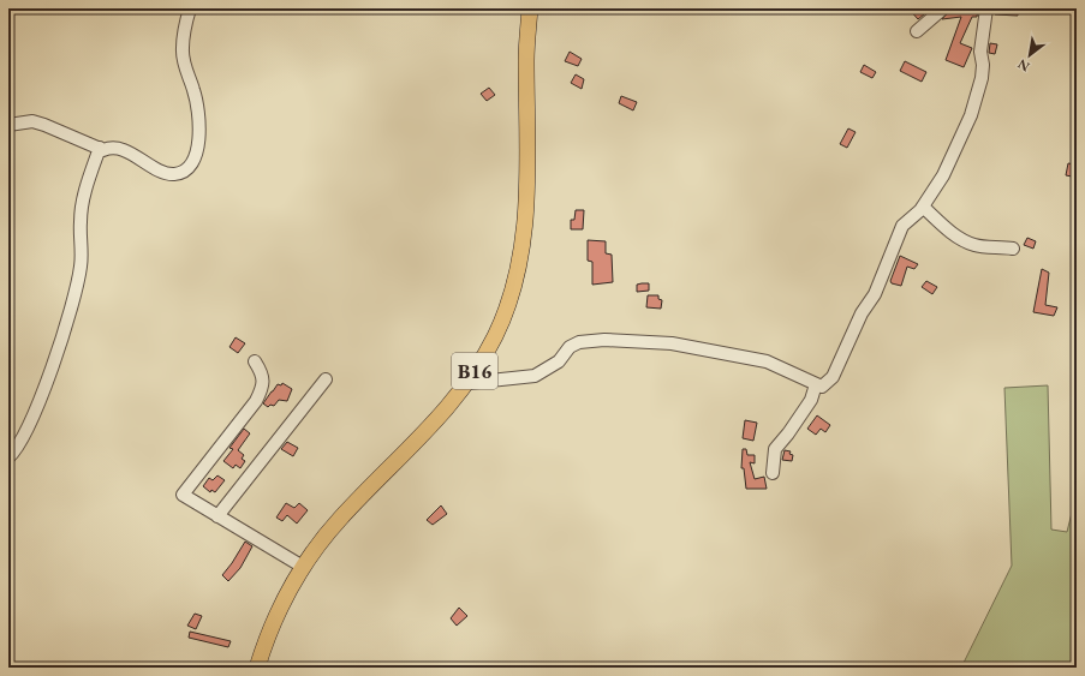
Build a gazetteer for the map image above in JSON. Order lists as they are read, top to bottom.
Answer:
{
  "streets": {
    "main road": ["B16"]
  },
  "north": "bottom left"
}
